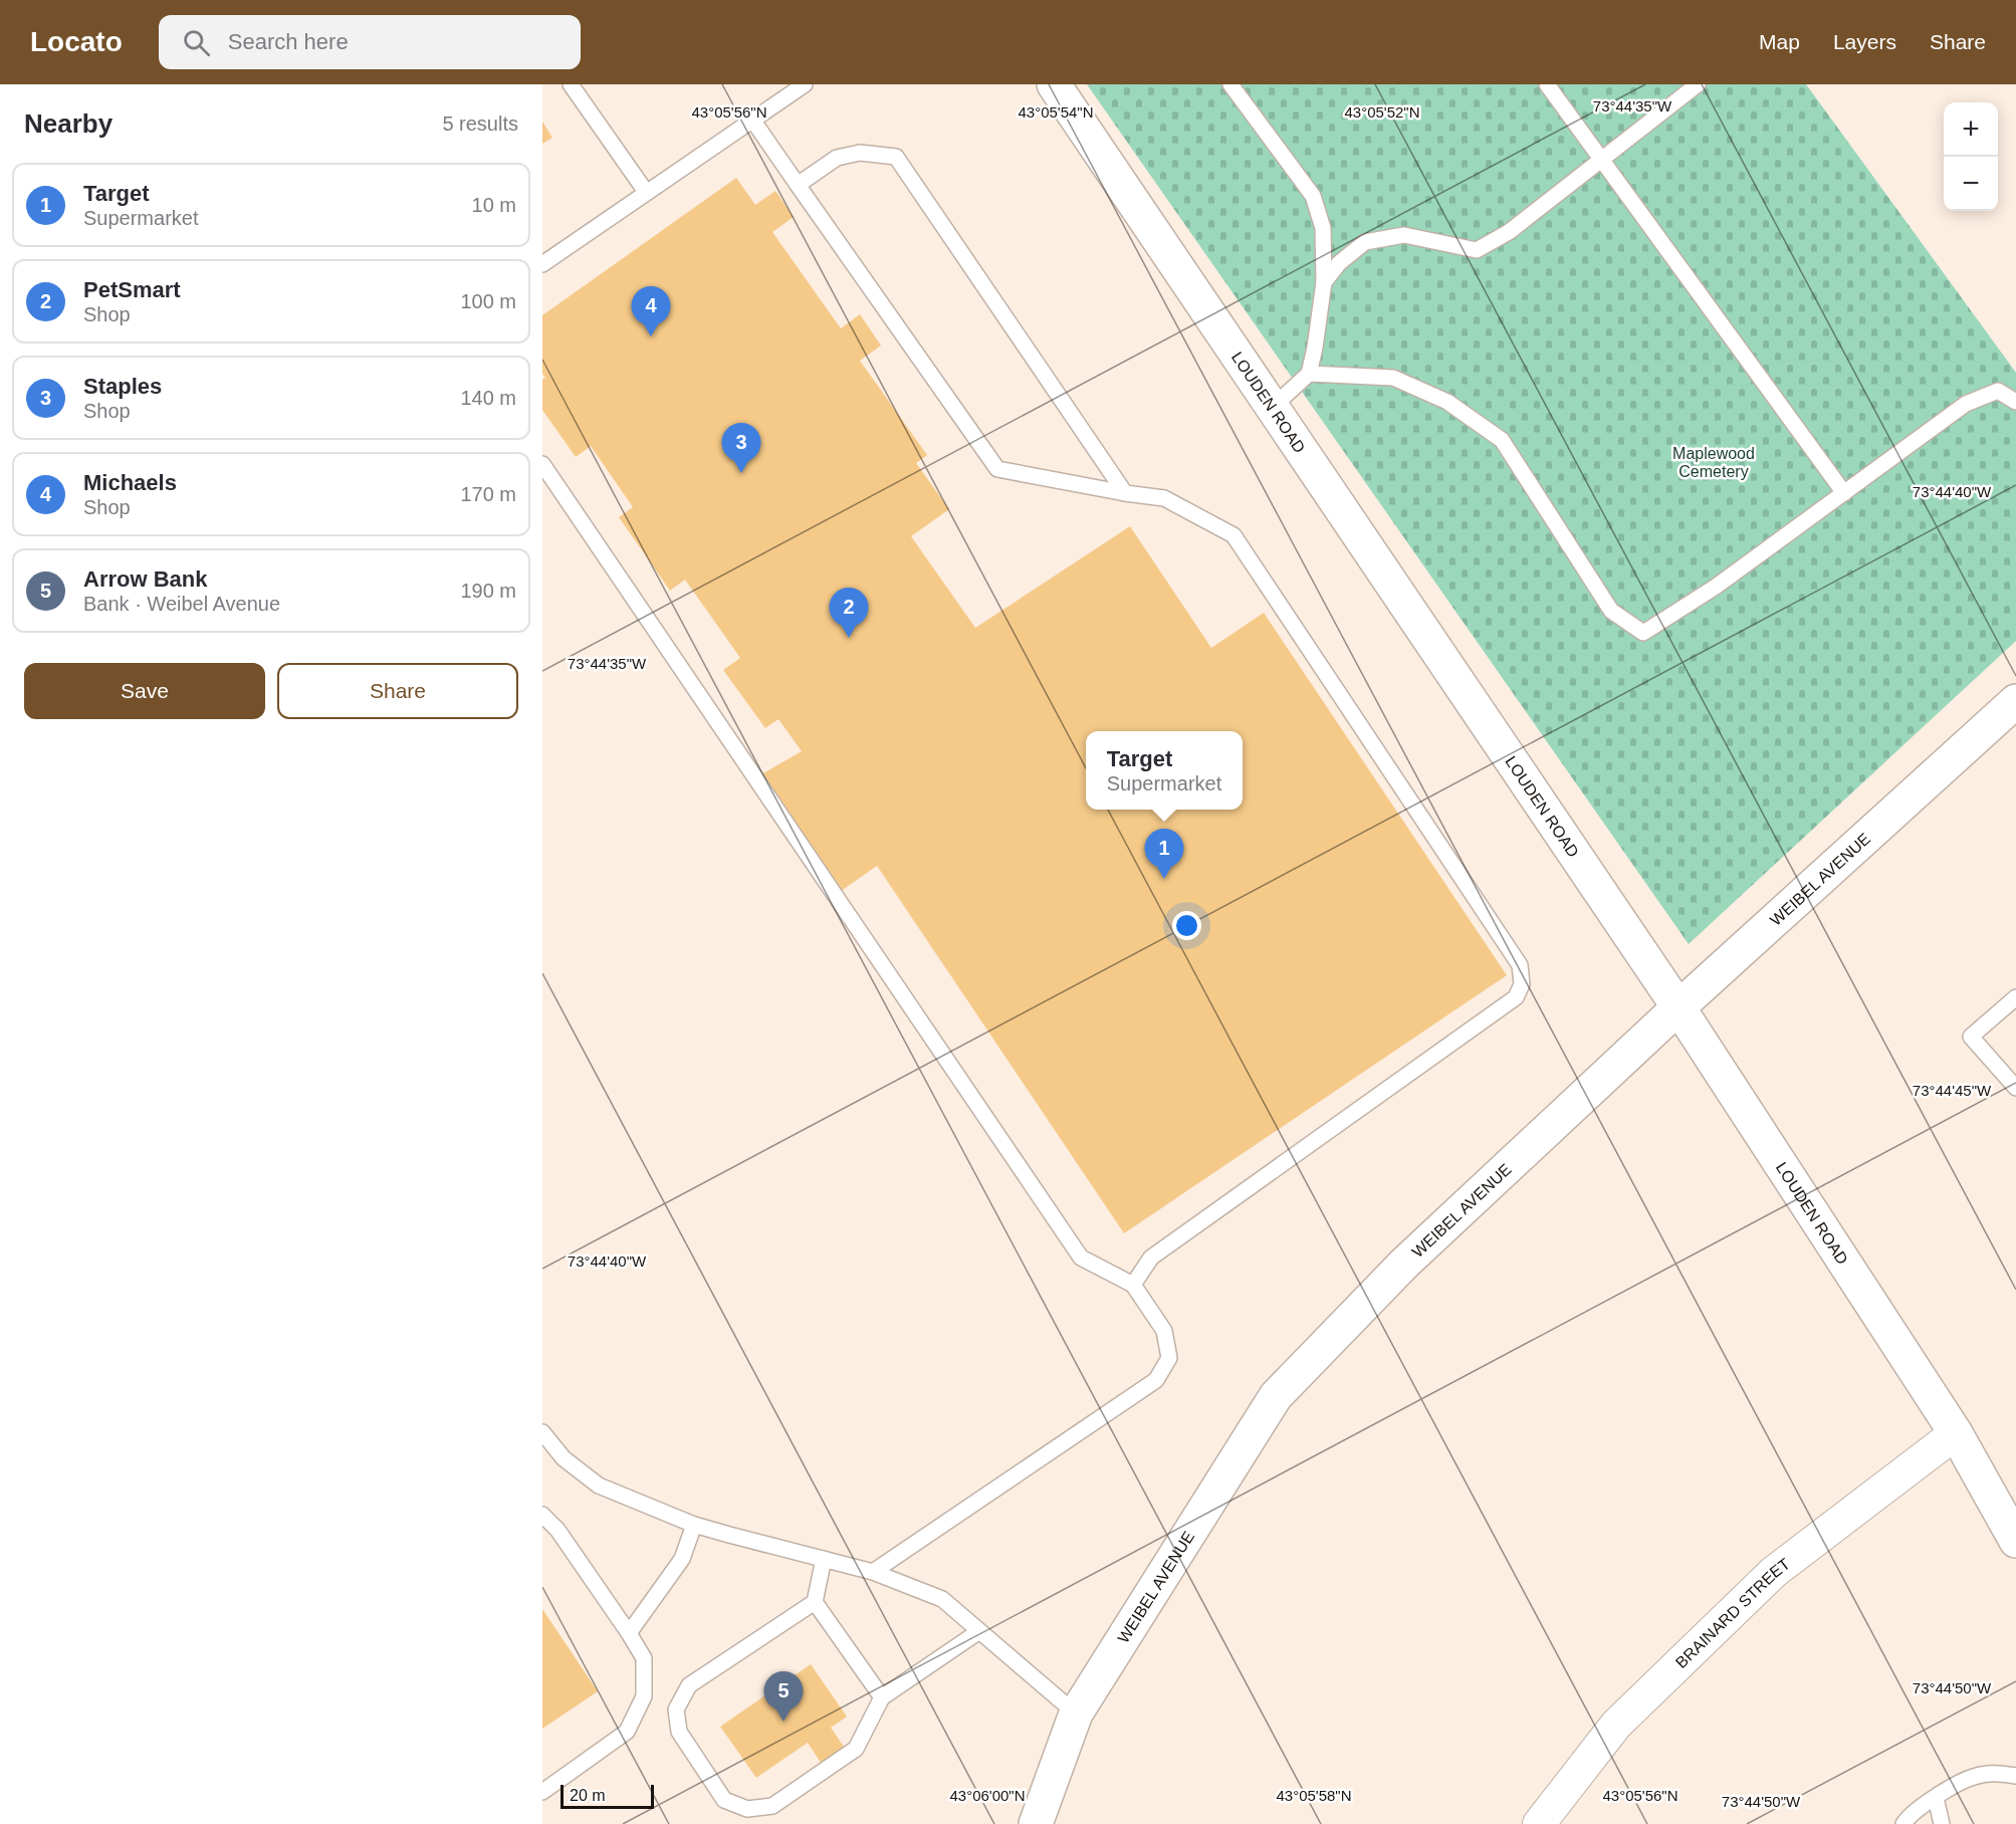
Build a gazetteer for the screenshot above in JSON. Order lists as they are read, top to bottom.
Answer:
{
  "streets": {
    "street": ["LOUDEN ROAD", "WEIBEL AVENUE", "BRAINARD STREET"]
  },
  "crossings": [
    ["LOUDEN ROAD", "WEIBEL AVENUE"],
    ["LOUDEN ROAD", "BRAINARD STREET"]
  ],
  "parks": ["Maplewood Cemetery"],
  "scale_bar": "20 m",
  "page": {
    "header": "Locato",
    "search": "Search here",
    "nav": ["Map", "Layers", "Share"],
    "heading": ["Nearby", "5 results"],
    "map_buttons": ["+", "−"],
    "list": [
      {
        "mark": "1",
        "name": "Target",
        "note": "Supermarket",
        "value": "10 m"
      },
      {
        "mark": "2",
        "name": "PetSmart",
        "note": "Shop",
        "value": "100 m"
      },
      {
        "mark": "3",
        "name": "Staples",
        "note": "Shop",
        "value": "140 m"
      },
      {
        "mark": "4",
        "name": "Michaels",
        "note": "Shop",
        "value": "170 m"
      },
      {
        "mark": "5",
        "name": "Arrow Bank",
        "note": "Bank · Weibel Avenue",
        "value": "190 m"
      }
    ],
    "pins": [
      "4",
      "3",
      "2",
      "1",
      "5"
    ],
    "buttons": ["Save", "Share"],
    "popup": ["Target", "Supermarket"],
    "scale": "20 m"
  },
  "coordinates": [
    "73°44'35\"W",
    "43°05'56\"N",
    "43°05'54\"N",
    "43°05'52\"N",
    "73°44'40\"W",
    "73°44'45\"W",
    "73°44'50\"W",
    "43°06'00\"N",
    "43°05'58\"N"
  ]
}
